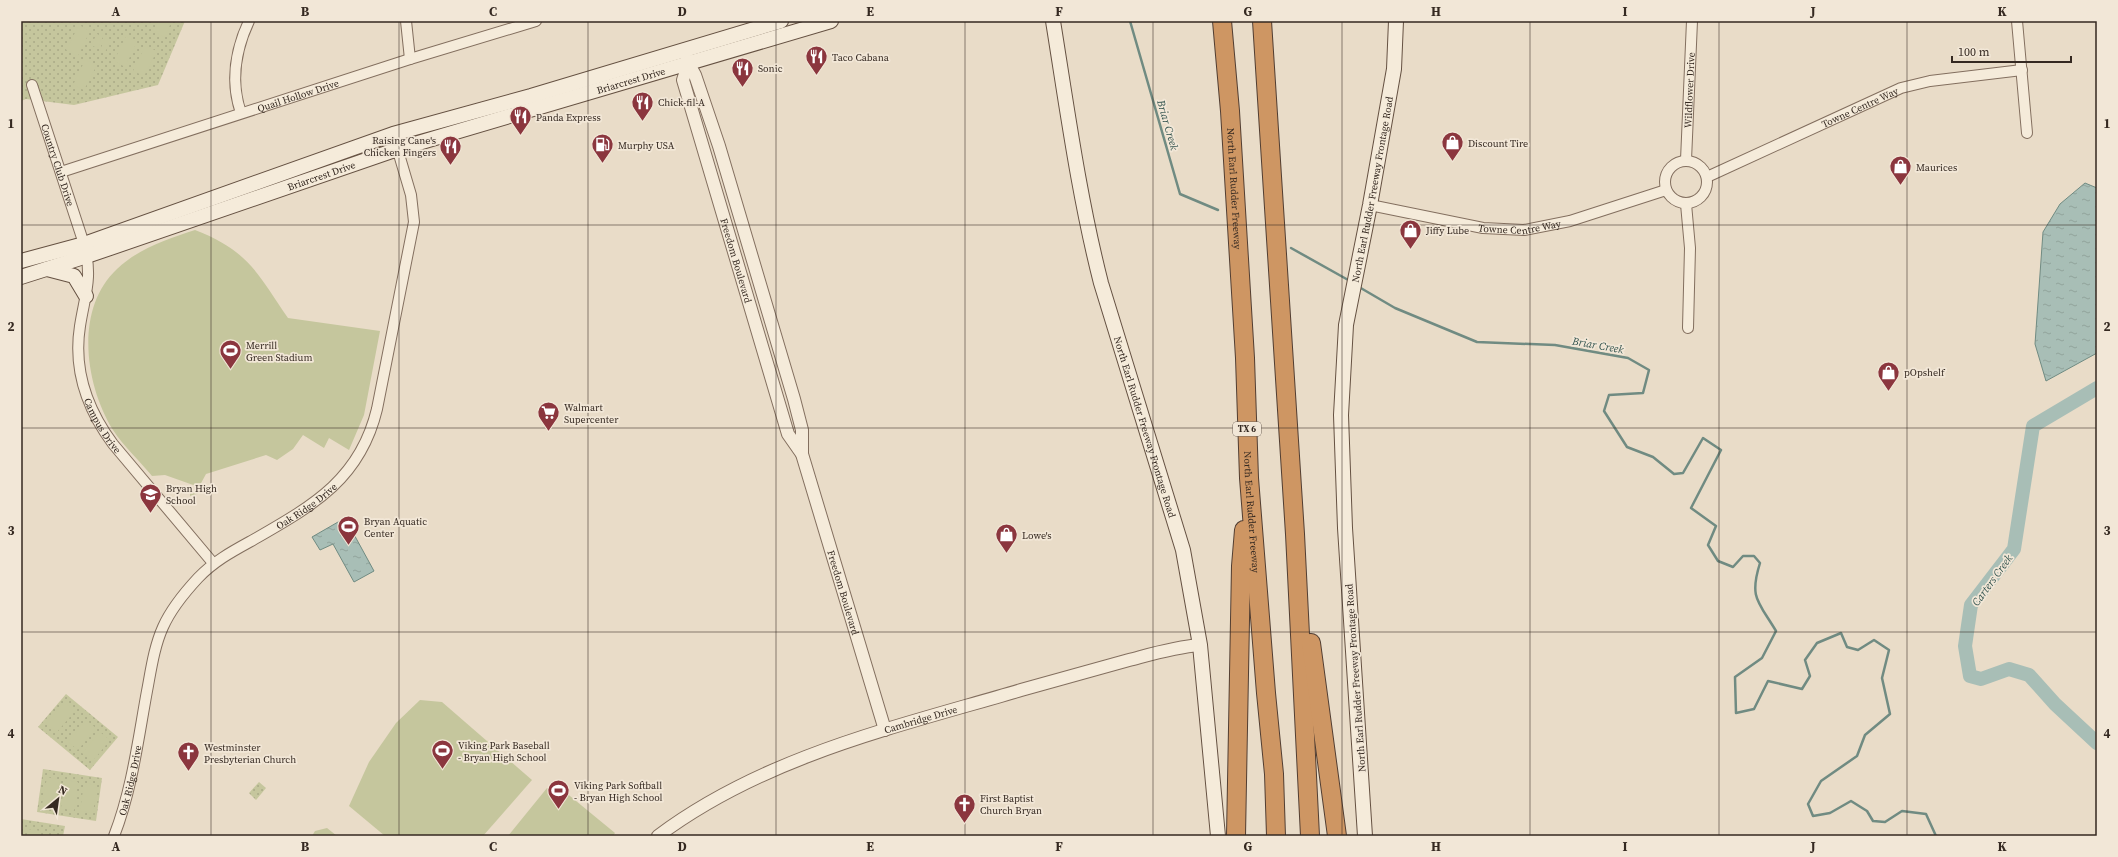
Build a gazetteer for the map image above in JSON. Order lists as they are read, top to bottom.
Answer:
{
  "streets": {
    "highway": ["North Earl Rudder Freeway", "TX 6"],
    "main road": ["Briarcrest Drive", "North Earl Rudder Freeway Frontage Road"],
    "street": [
      "Wildflower Drive",
      "Quail Hollow Drive",
      "Towne Centre Way",
      "Country Club Drive",
      "Freedom Boulevard",
      "Campus Drive",
      "Oak Ridge Drive",
      "Cambridge Drive"
    ]
  },
  "crossings": [
    ["Briarcrest Drive", "Country Club Drive"],
    ["Briarcrest Drive", "Freedom Boulevard"],
    ["Briarcrest Drive", "Campus Drive"],
    ["Briarcrest Drive", "Oak Ridge Drive"],
    ["Wildflower Drive", "Towne Centre Way"],
    ["Quail Hollow Drive", "Country Club Drive"],
    ["Towne Centre Way", "North Earl Rudder Freeway Frontage Road"],
    ["Country Club Drive", "Campus Drive"],
    ["North Earl Rudder Freeway Frontage Road", "Cambridge Drive"],
    ["Freedom Boulevard", "Cambridge Drive"],
    ["Campus Drive", "Oak Ridge Drive"]
  ],
  "water": ["Briar Creek", "Carters Creek"],
  "places": {
    "restaurant": [
      "Taco Cabana",
      "Sonic",
      "Chick-fil-A",
      "Panda Express",
      "Raising Cane's Chicken Fingers"
    ],
    "shop": [
      "Discount Tire",
      "Maurices",
      "Jiffy Lube",
      "pOpshelf",
      "Lowe's"
    ],
    "fuel station": ["Murphy USA"],
    "sports": [
      "Merrill Green Stadium",
      "Bryan Aquatic Center",
      "Viking Park Baseball - Bryan High School",
      "Viking Park Softball - Bryan High School"
    ],
    "supermarket": ["Walmart Supercenter"],
    "school or university": ["Bryan High School"],
    "church": ["Westminster Presbyterian Church", "First Baptist Church Bryan"]
  },
  "scale_bar": "100 m",
  "north": "top right",
  "grid": {
    "columns": [
      "A",
      "B",
      "C",
      "D",
      "E",
      "F",
      "G",
      "H",
      "I",
      "J",
      "K"
    ],
    "rows": [
      "1",
      "2",
      "3",
      "4"
    ]
  }
}
